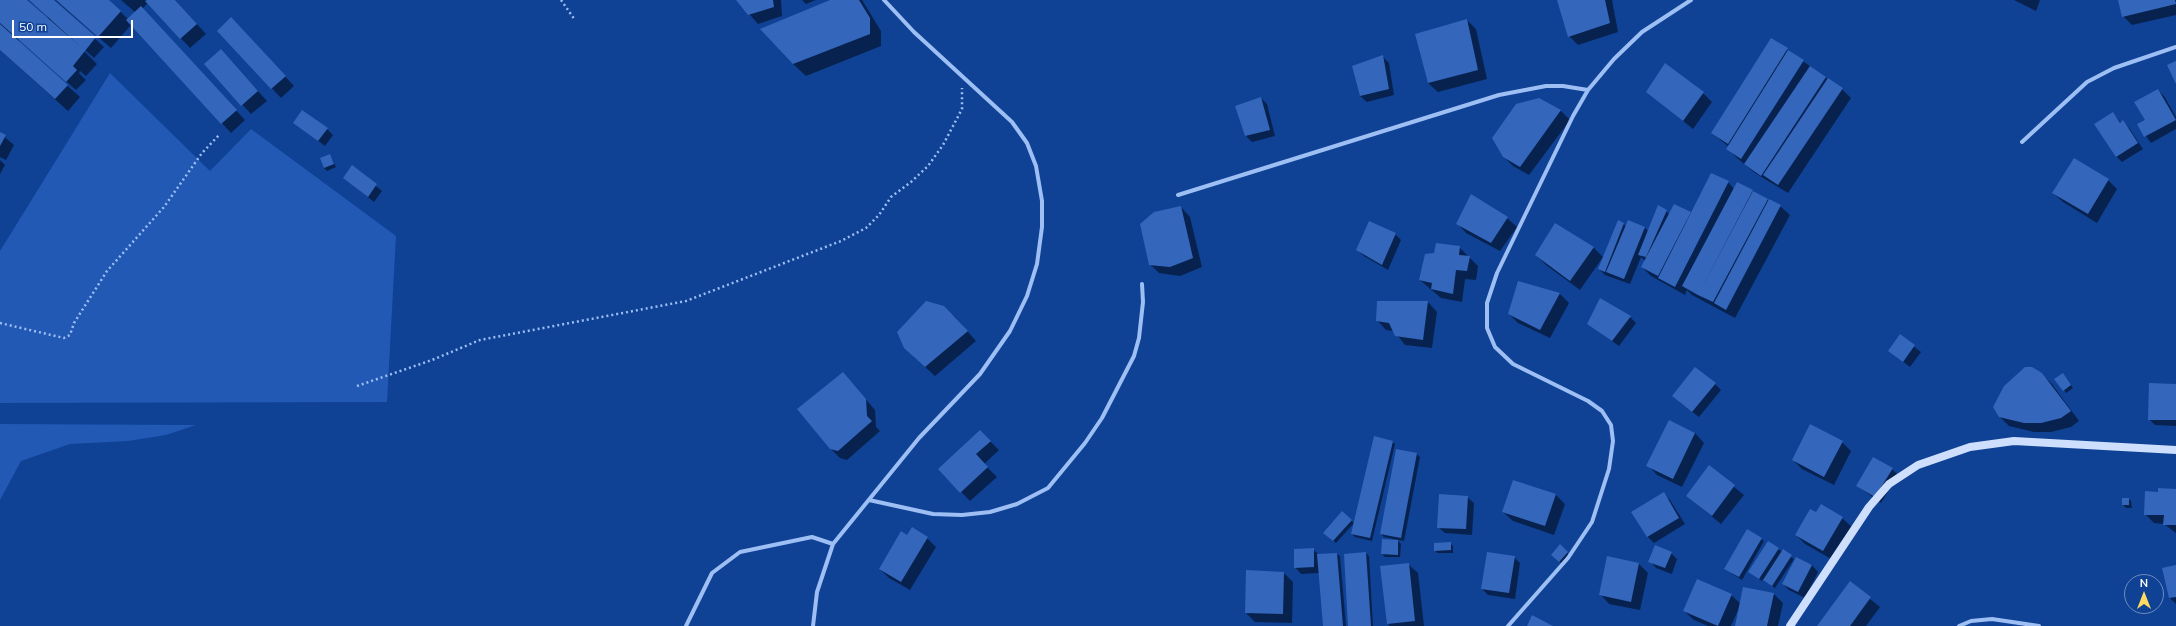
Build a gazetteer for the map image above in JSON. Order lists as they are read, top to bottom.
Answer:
{
  "scale_bar": "50 m",
  "north": "top"
}
